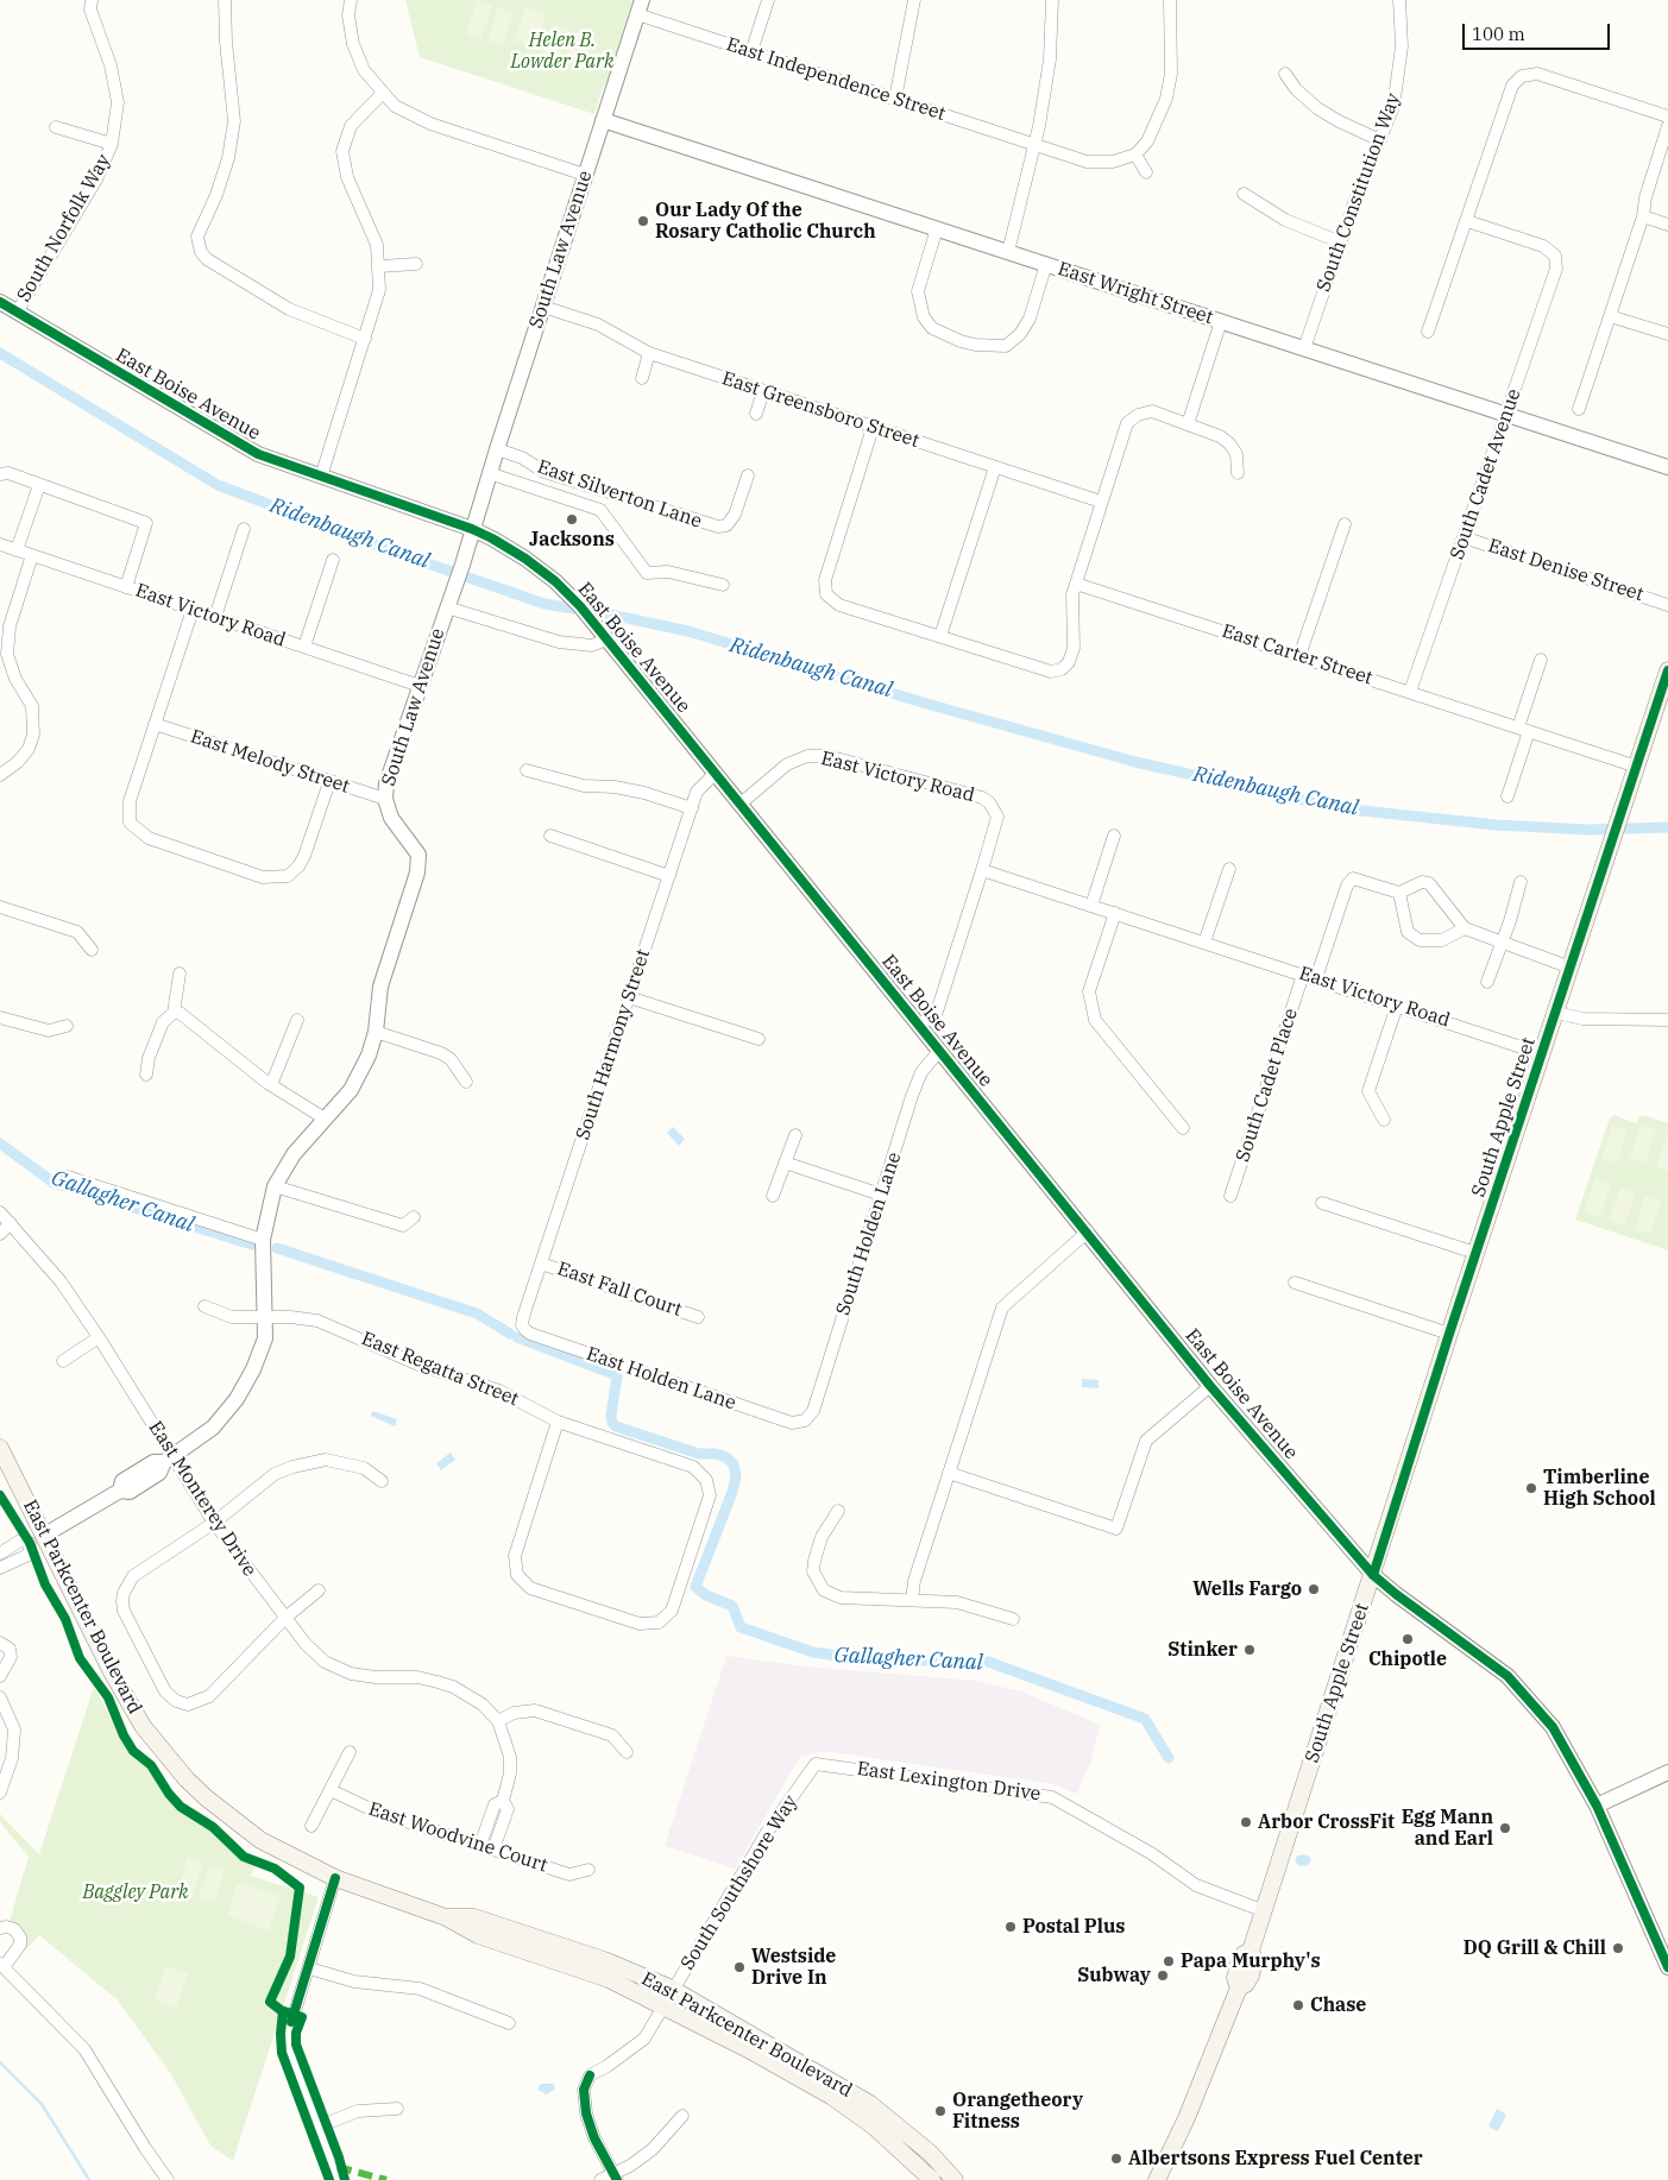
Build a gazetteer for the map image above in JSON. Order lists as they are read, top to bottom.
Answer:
{
  "streets": {
    "main road": ["South Apple Street", "East Parkcenter Boulevard"],
    "street": [
      "East Independence Street",
      "South Constitution Way",
      "South Norfolk Way",
      "South Law Avenue",
      "East Wright Street",
      "East Boise Avenue",
      "East Greensboro Street",
      "South Cadet Avenue",
      "East Silverton Lane",
      "East Denise Street",
      "East Victory Road",
      "East Carter Street",
      "East Melody Street",
      "South Harmony Street",
      "South Cadet Place",
      "South Holden Lane",
      "East Fall Court",
      "East Regatta Street",
      "East Holden Lane",
      "East Monterey Drive",
      "East Lexington Drive",
      "East Woodvine Court",
      "South Southshore Way"
    ]
  },
  "crossings": [
    ["East Independence Street", "South Law Avenue"],
    ["South Constitution Way", "East Wright Street"],
    ["South Norfolk Way", "East Boise Avenue"],
    ["South Law Avenue", "East Wright Street"],
    ["South Law Avenue", "East Boise Avenue"],
    ["South Law Avenue", "East Greensboro Street"],
    ["South Law Avenue", "East Silverton Lane"],
    ["South Law Avenue", "East Victory Road"],
    ["South Law Avenue", "East Melody Street"],
    ["South Law Avenue", "East Regatta Street"],
    ["South Law Avenue", "East Monterey Drive"],
    ["South Law Avenue", "East Parkcenter Boulevard"],
    ["East Wright Street", "South Cadet Avenue"],
    ["East Boise Avenue", "East Victory Road"],
    ["East Boise Avenue", "South Harmony Street"],
    ["East Boise Avenue", "South Apple Street"],
    ["East Boise Avenue", "South Holden Lane"],
    ["South Cadet Avenue", "East Denise Street"],
    ["South Cadet Avenue", "East Carter Street"],
    ["East Victory Road", "South Cadet Place"],
    ["East Victory Road", "South Apple Street"],
    ["East Carter Street", "South Apple Street"],
    ["South Harmony Street", "East Fall Court"],
    ["South Harmony Street", "East Holden Lane"],
    ["South Apple Street", "East Lexington Drive"],
    ["South Holden Lane", "East Holden Lane"],
    ["East Monterey Drive", "East Woodvine Court"],
    ["East Parkcenter Boulevard", "South Southshore Way"],
    ["East Lexington Drive", "South Southshore Way"]
  ],
  "water": ["Ridenbaugh Canal", "Gallagher Canal"],
  "parks": ["Helen B. Lowder Park", "Baggley Park"],
  "places": [
    "Our Lady Of the Rosary Catholic Church",
    "Jacksons",
    "Timberline High School",
    "Wells Fargo",
    "Chipotle",
    "Stinker",
    "Arbor CrossFit",
    "Egg Mann and Earl",
    "Postal Plus",
    "DQ Grill & Chill",
    "Papa Murphy's",
    "Westside Drive In",
    "Subway",
    "Chase",
    "Orangetheory Fitness",
    "Albertsons Express Fuel Center"
  ],
  "scale_bar": "100 m"
}
